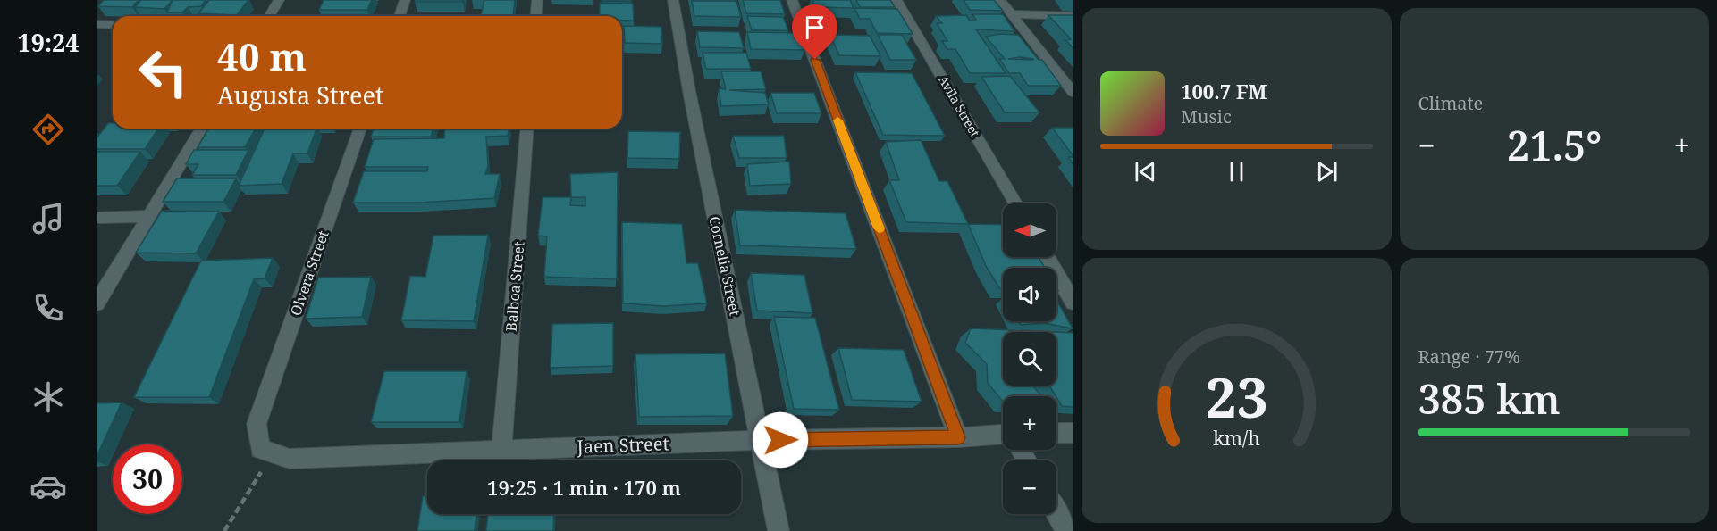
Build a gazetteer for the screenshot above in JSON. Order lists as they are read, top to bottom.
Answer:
{
  "streets": {
    "street": [
      "Avila Street",
      "Cornelia Street",
      "Olvera Street",
      "Balboa Street",
      "Jaen Street"
    ]
  },
  "crossings": [
    ["Cornelia Street", "Jaen Street"],
    ["Olvera Street", "Jaen Street"],
    ["Balboa Street", "Jaen Street"]
  ],
  "north": "left",
  "page": {
    "tabs": "19:24",
    "tile": [
      "Climate",
      ["Range · 77%", "385 km"]
    ],
    "turn": ["40 m", "Augusta Street"],
    "song": ["100.7 FM", "Music"],
    "heat": ["−", "21.5°", "+"],
    "map_buttons": ["+", "−"],
    "limit": "30",
    "trip": "19:25 · 1 min · 170 m",
    "gauge": ["23", "km/h"]
  }
}
